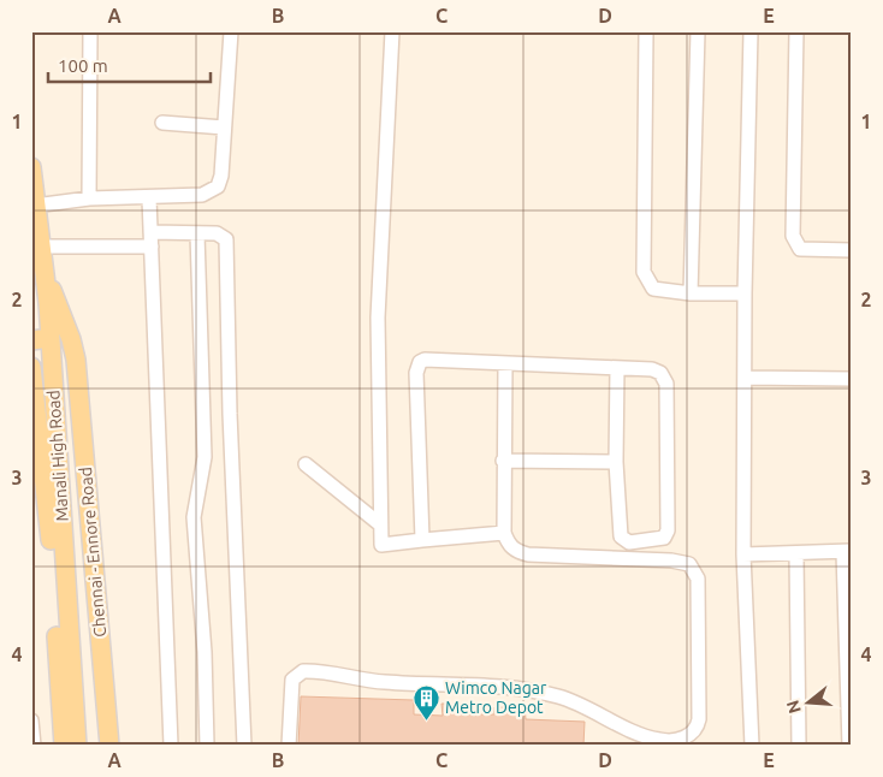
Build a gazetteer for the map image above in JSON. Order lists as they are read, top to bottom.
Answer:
{
  "streets": {
    "main road": ["Manali High Road", "Chennai - Ennore Road"]
  },
  "crossings": [
    ["Manali High Road", "Chennai - Ennore Road"]
  ],
  "places": {
    "building": ["Wimco Nagar Metro Depot"]
  },
  "scale_bar": "100 m",
  "north": "left",
  "grid": {
    "columns": [
      "A",
      "B",
      "C",
      "D",
      "E"
    ],
    "rows": [
      "1",
      "2",
      "3",
      "4"
    ]
  }
}
